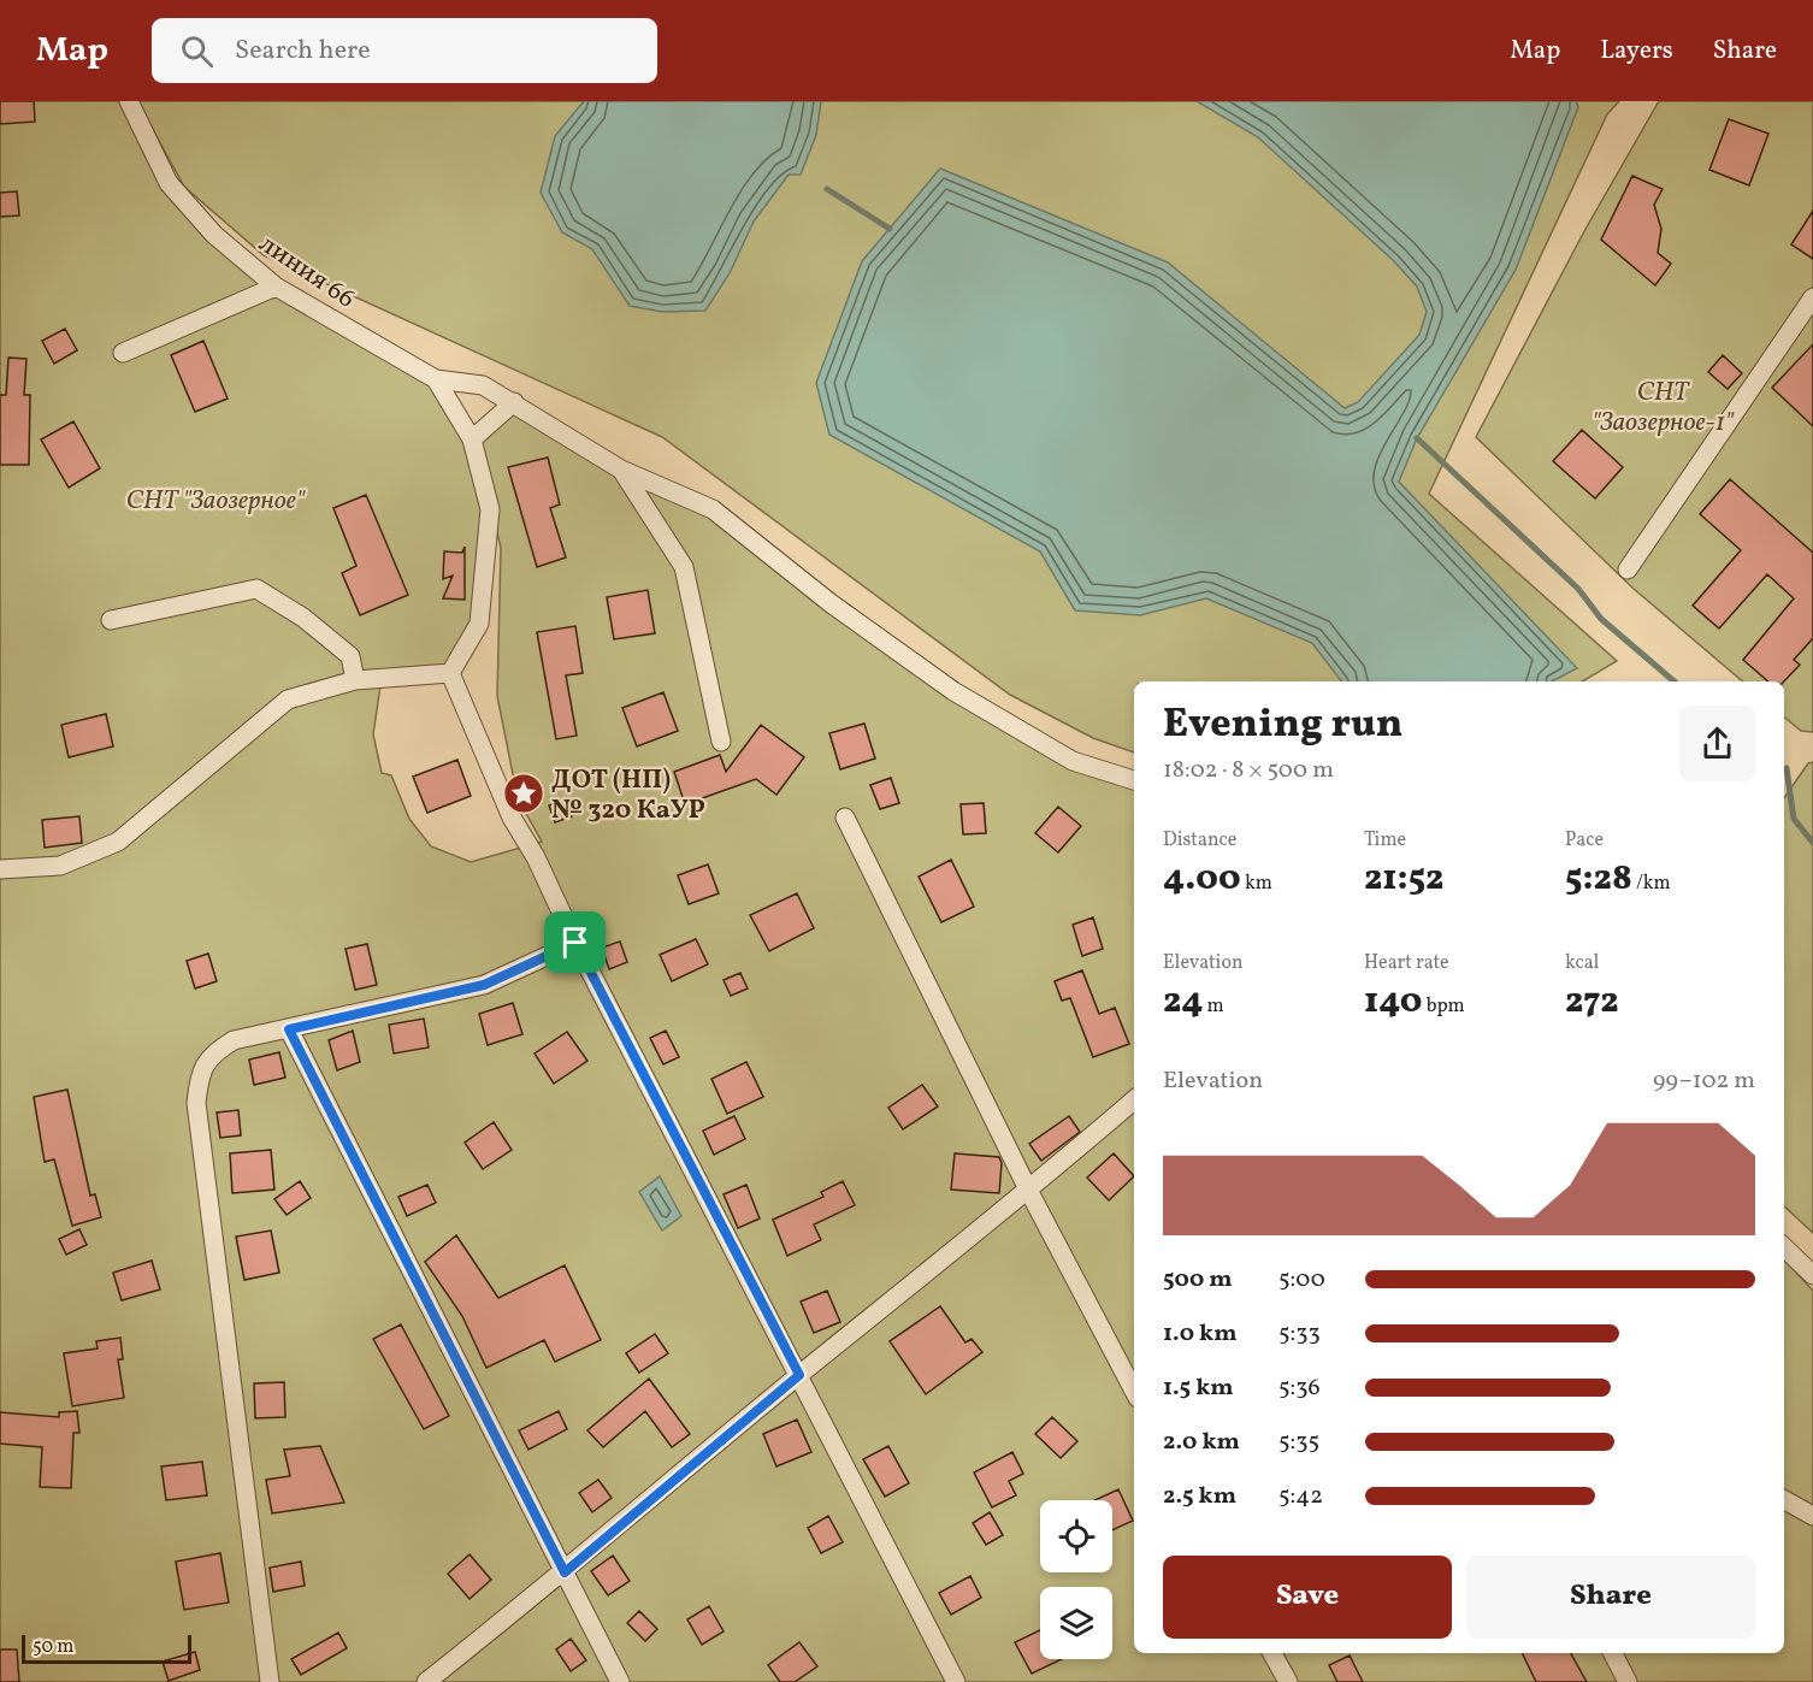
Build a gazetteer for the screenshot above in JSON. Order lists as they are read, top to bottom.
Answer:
{
  "streets": {
    "street": ["линия 66"]
  },
  "parks": ["СНТ \"Заозерное-1\"", "СНТ \"Заозерное\""],
  "places": {
    "place": ["ДОТ (НП) № 320 КаУР"]
  },
  "scale_bar": "50 m",
  "page": {
    "header": "Map",
    "search": "Search here",
    "nav": ["Map", "Layers", "Share"],
    "heading": ["Evening run", "18:02 · 8 × 500 m"],
    "stats": [
      ["Distance", "4.00 km"],
      ["Time", "21:52"],
      ["Pace", "5:28 /km"],
      ["Elevation", "24 m"],
      ["Heart rate", "140 bpm"],
      ["kcal", "272"]
    ],
    "chart": ["Elevation", "99–102 m"],
    "list": [
      {
        "name": "500 m",
        "note": "5:00"
      },
      {
        "name": "1.0 km",
        "note": "5:33"
      },
      {
        "name": "1.5 km",
        "note": "5:36"
      },
      {
        "name": "2.0 km",
        "note": "5:35"
      },
      {
        "name": "2.5 km",
        "note": "5:42"
      }
    ],
    "buttons": ["Save", "Share"],
    "scale": "50 m"
  }
}
